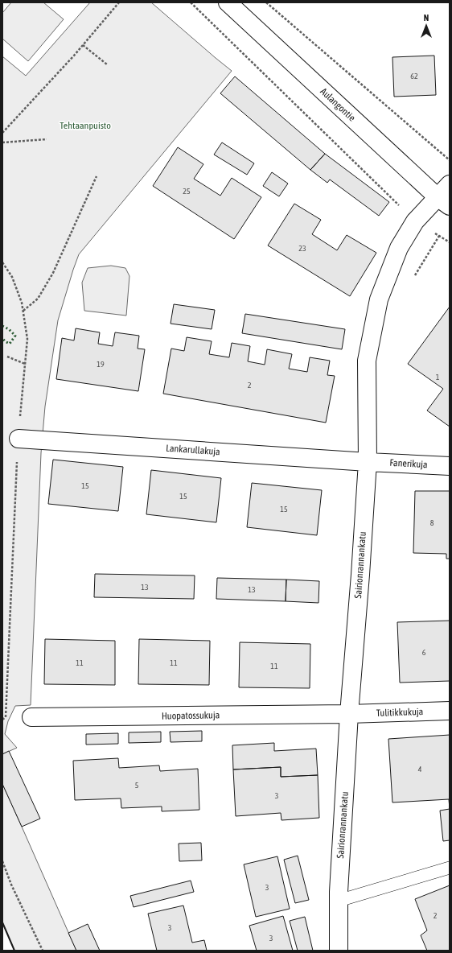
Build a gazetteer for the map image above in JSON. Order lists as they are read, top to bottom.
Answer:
{
  "streets": {
    "street": [
      "Aulangontie",
      "Lankarullakuja",
      "Fanerikuja",
      "Sairionrannankatu",
      "Tulitikkukuja",
      "Huopatossukuja"
    ]
  },
  "crossings": [
    ["Aulangontie", "Sairionrannankatu"],
    ["Lankarullakuja", "Fanerikuja"],
    ["Lankarullakuja", "Sairionrannankatu"],
    ["Fanerikuja", "Sairionrannankatu"],
    ["Sairionrannankatu", "Tulitikkukuja"],
    ["Sairionrannankatu", "Huopatossukuja"],
    ["Tulitikkukuja", "Huopatossukuja"]
  ],
  "parks": ["Tehtaanpuisto"],
  "house_numbers": [
    "62",
    "25",
    "23",
    "19",
    "1",
    "2",
    "15",
    "15",
    "15",
    "8",
    "13",
    "13",
    "6",
    "11",
    "11",
    "11",
    "4",
    "5",
    "3",
    "3",
    "2",
    "3",
    "3"
  ],
  "north": "top"
}
